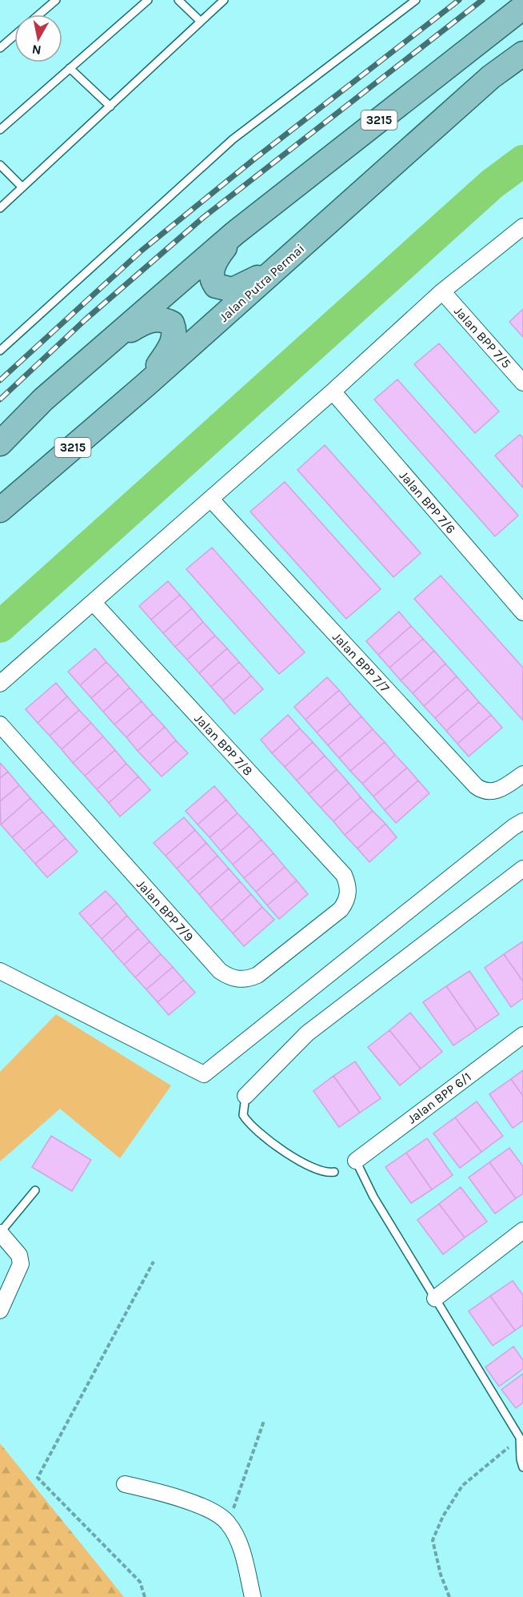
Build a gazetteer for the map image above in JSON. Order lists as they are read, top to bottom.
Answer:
{
  "streets": {
    "main road": ["3215", "Jalan Putra Permai"],
    "street": [
      "Jalan BPP 7/5",
      "Jalan BPP 7/6",
      "Jalan BPP 7/7",
      "Jalan BPP 7/8",
      "Jalan BPP 7/9",
      "Jalan BPP 6/1"
    ]
  },
  "crossings": [
    ["Jalan BPP 7/8", "Jalan BPP 7/9"]
  ],
  "north": "bottom"
}
